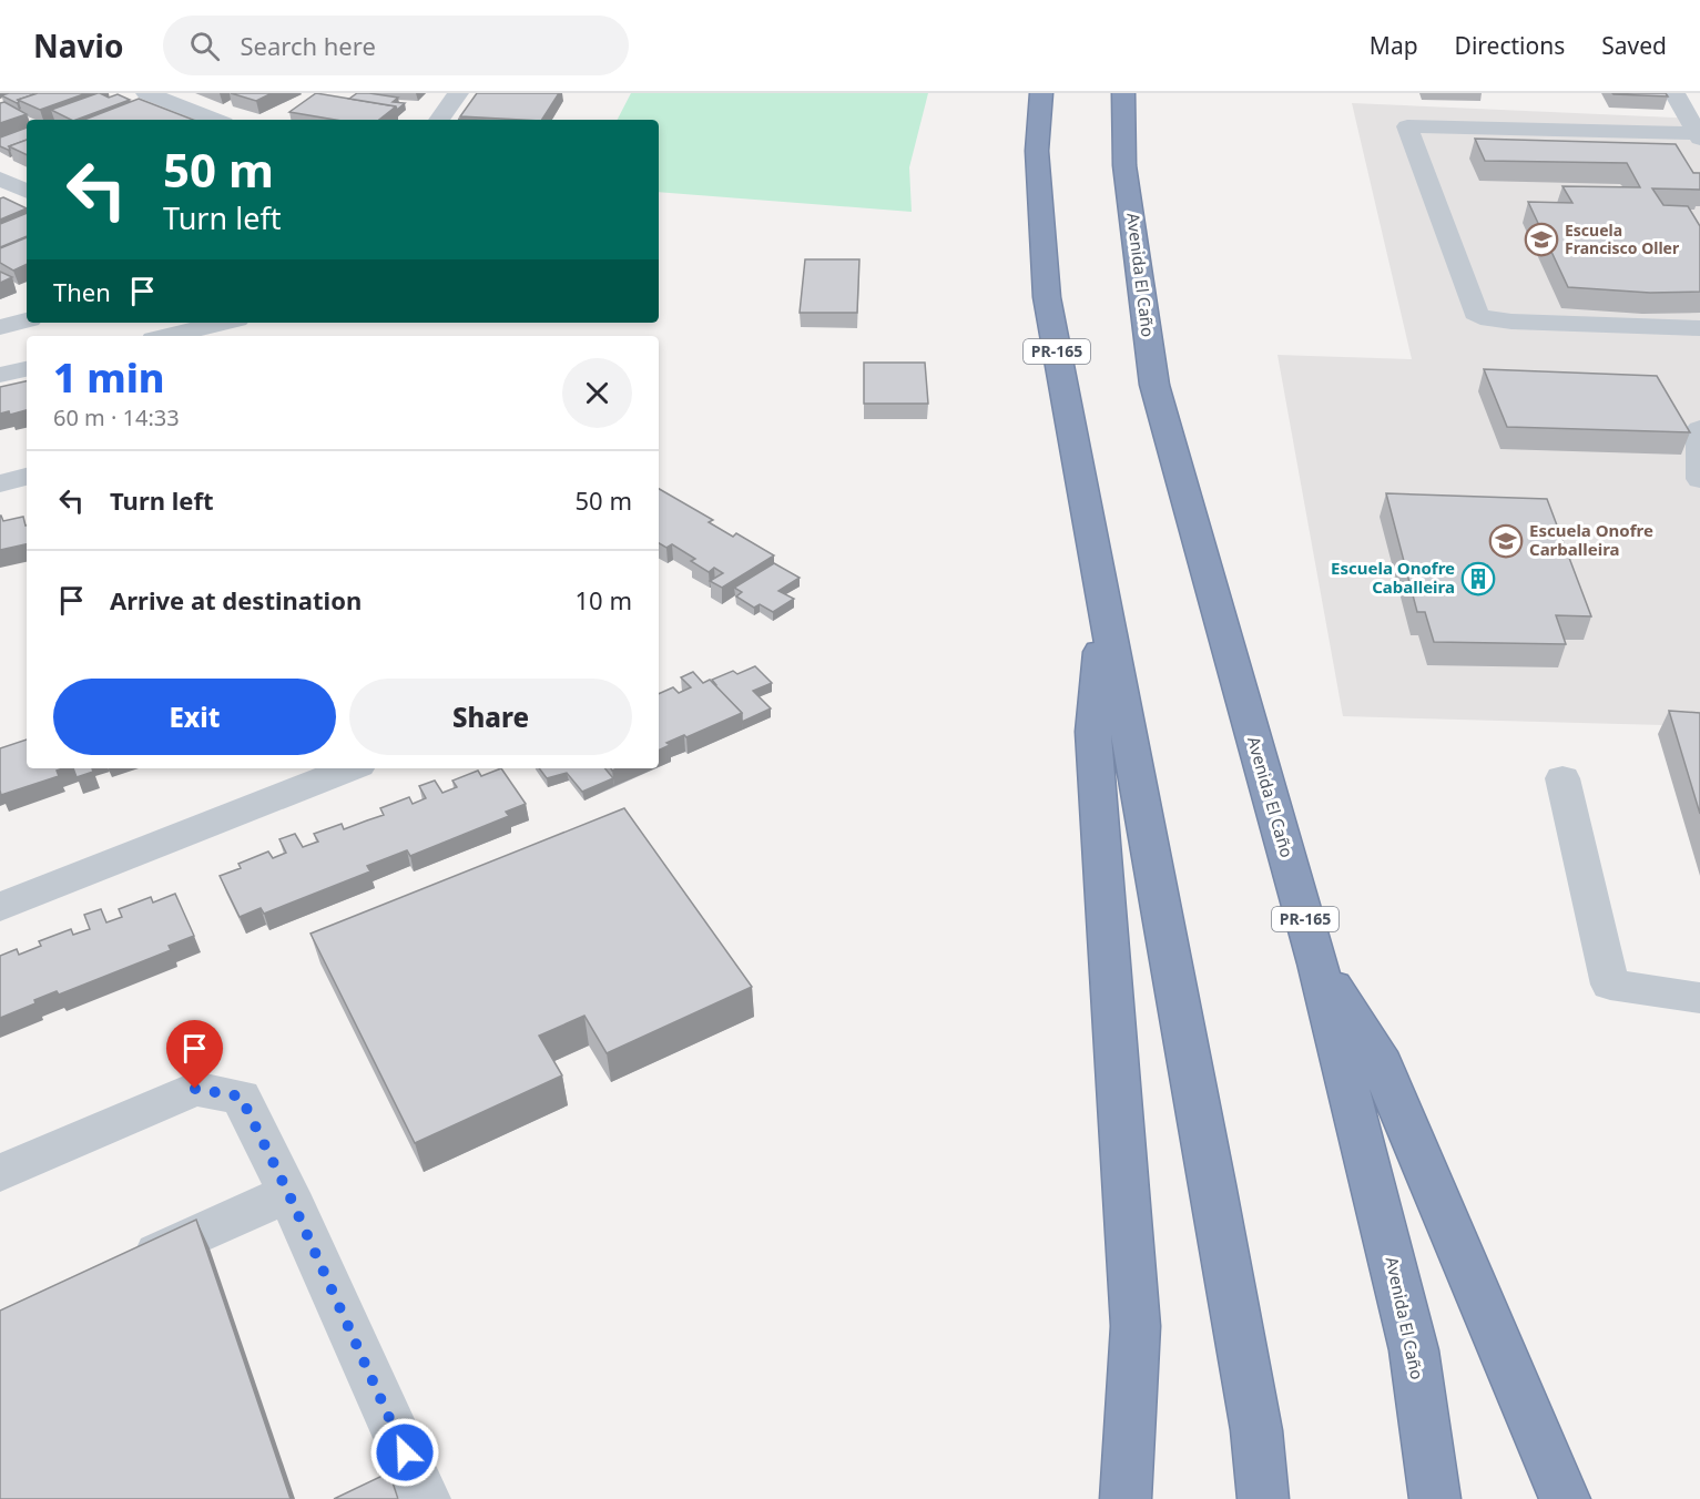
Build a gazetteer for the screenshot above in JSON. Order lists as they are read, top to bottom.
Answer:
{
  "streets": {
    "highway": ["Avenida El Caño", "PR-165"]
  },
  "places": {
    "school or university": ["Escuela Francisco Oller", "Escuela Onofre Carballeira"],
    "building": ["Escuela Onofre Caballeira"]
  },
  "page": {
    "header": "Navio",
    "search": "Search here",
    "nav": ["Map", "Directions", "Saved"],
    "turn": ["50 m", "Turn left"],
    "then": "Then",
    "heading": ["1 min", "60 m · 14:33"],
    "list": [
      {
        "name": "Turn left",
        "value": "50 m"
      },
      {
        "name": "Arrive at destination",
        "value": "10 m"
      }
    ],
    "buttons": ["Exit", "Share"]
  }
}
